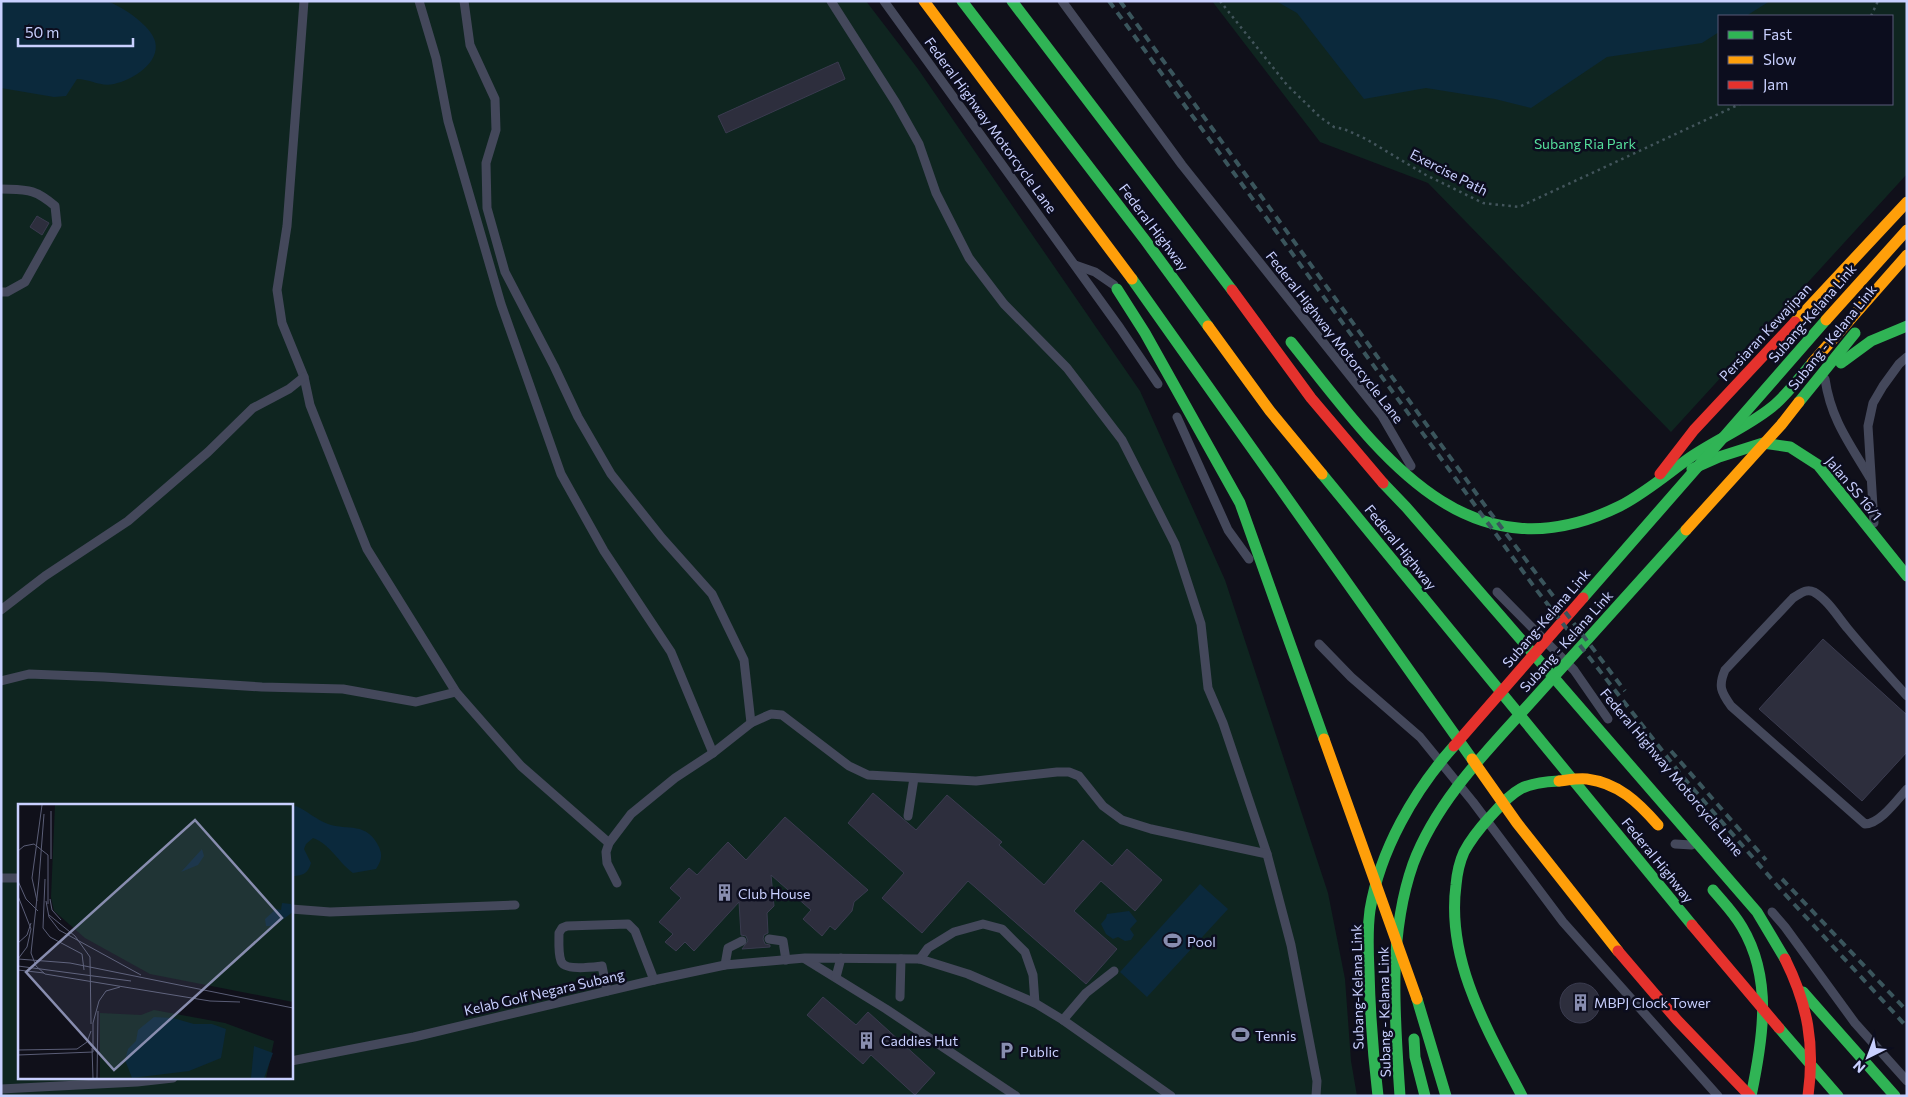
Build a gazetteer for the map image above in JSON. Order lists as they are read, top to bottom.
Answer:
{
  "streets": {
    "main road": [
      "Federal Highway",
      "Subang-Kelana Link",
      "Persiaran Kewajipan",
      "Subang - Kelana Link",
      "Jalan SS 16/1"
    ],
    "lane": ["Federal Highway Motorcycle Lane", "Kelab Golf Negara Subang"],
    "path": ["Exercise Path"]
  },
  "crossings": [
    ["Persiaran Kewajipan", "Jalan SS 16/1"]
  ],
  "parks": ["Subang Ria Park"],
  "places": {
    "building": ["Club House", "MBPJ Clock Tower", "Caddies Hut"],
    "sports": ["Pool", "Tennis"],
    "parking": ["Public"]
  },
  "legend": ["Fast", "Slow", "Jam"],
  "scale_bar": "50 m",
  "north": "bottom left"
}
